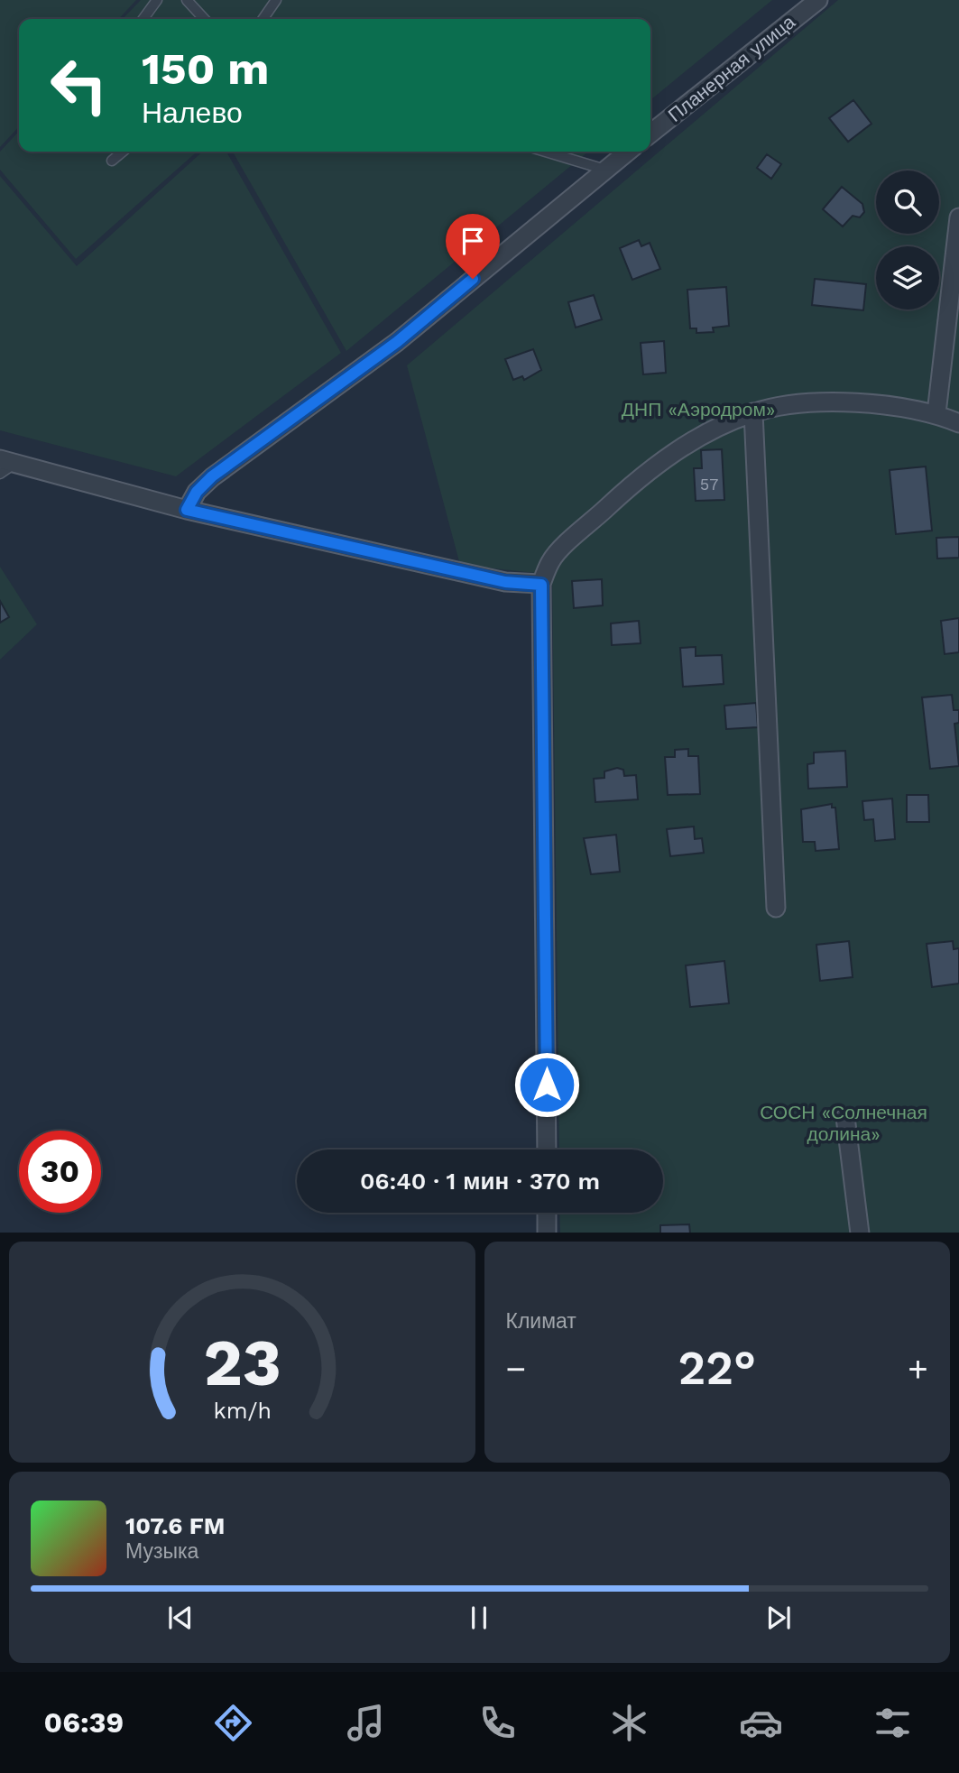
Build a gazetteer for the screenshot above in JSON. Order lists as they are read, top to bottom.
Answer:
{
  "streets": {
    "street": ["Планерная улица"]
  },
  "parks": ["ДНП «Аэродром»", "СОСН «Солнечная долина»"],
  "house_numbers": ["57"],
  "page": {
    "turn": ["150 m", "Налево"],
    "limit": "30",
    "trip": "06:40 · 1 мин · 370 m",
    "tile": "Климат",
    "heat": ["−", "22°", "+"],
    "song": ["107.6 FM", "Музыка"],
    "tabs": "06:39",
    "gauge": ["23", "km/h"]
  }
}
